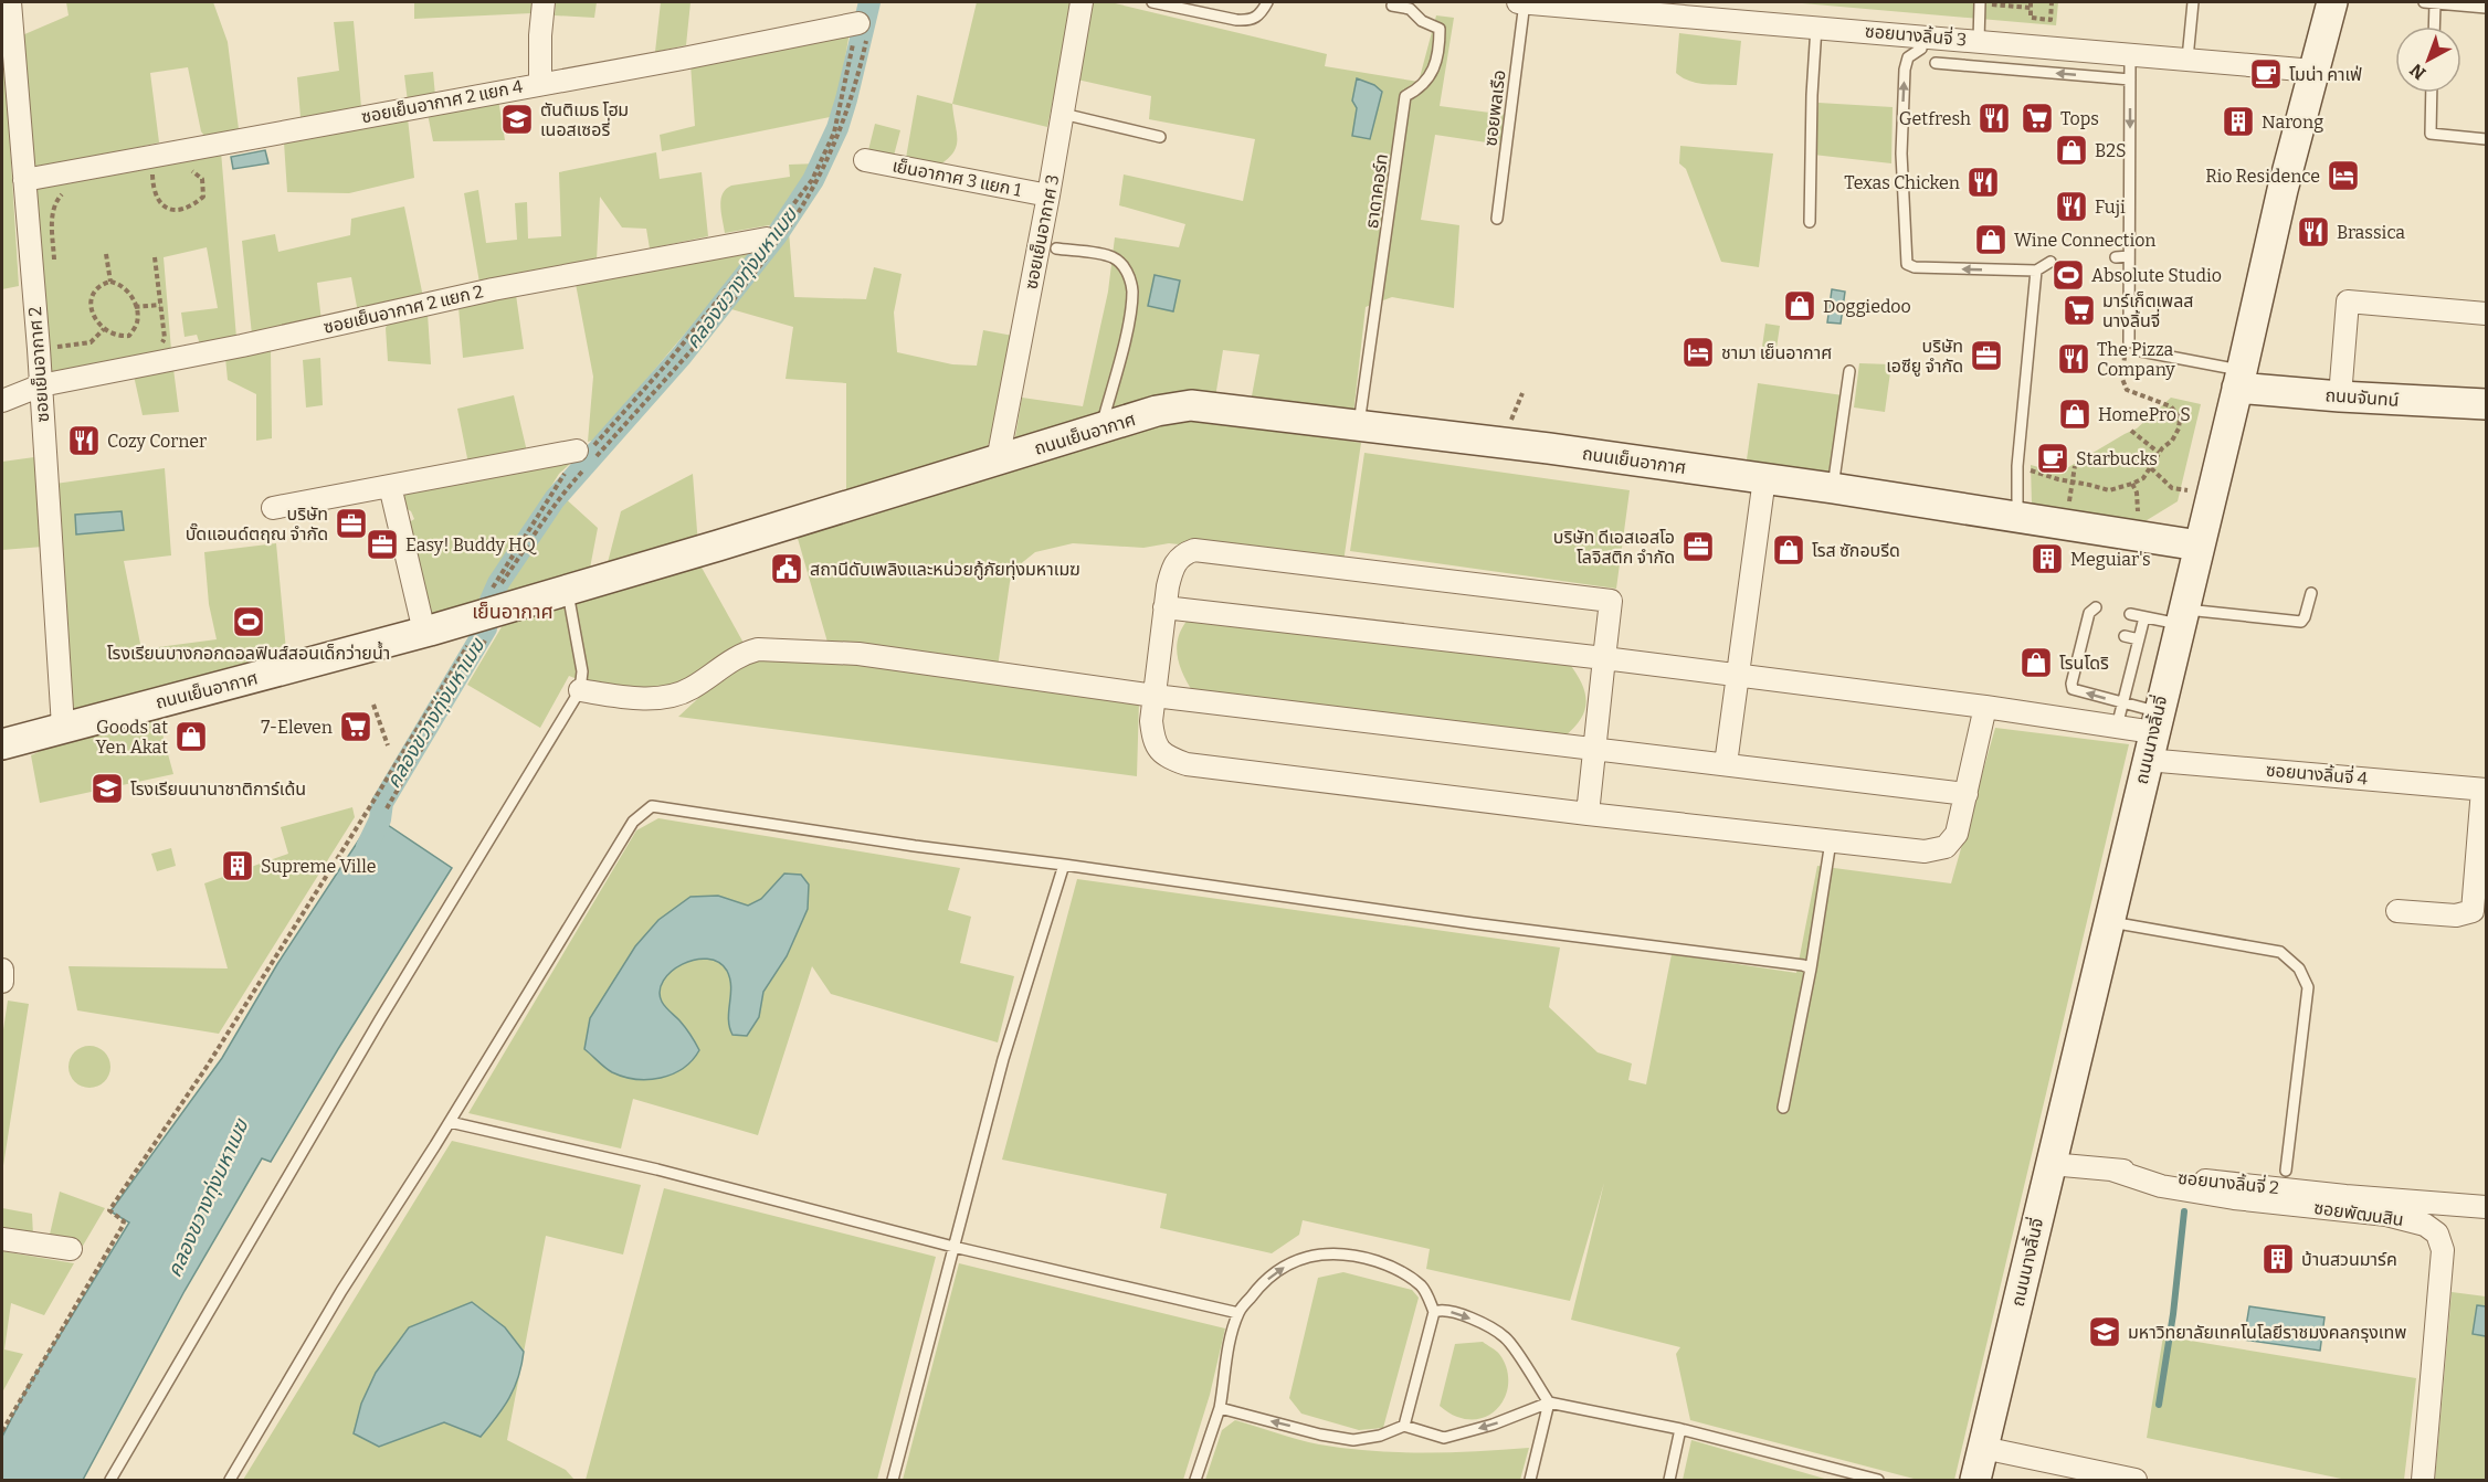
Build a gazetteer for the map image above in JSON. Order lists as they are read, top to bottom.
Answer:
{
  "streets": {
    "street": [
      "ซอยนางลิ้นจี่ 3",
      "ซอยเย็นอากาศ 2 แยก 4",
      "เย็นอากาศ 3 แยก 1",
      "ซอยเย็นอากาศ 3",
      "ซอยเย็นอากาศ 2 แยก 2",
      "ซอยเย็นอากาศ 2",
      "ถนนจันทน์",
      "ถนนเย็นอากาศ",
      "ถนนนางลิ้นจี่",
      "ซอยนางลิ้นจี่ 4",
      "ซอยนางลิ้นจี่ 2",
      "ซอยพัฒนสิน"
    ],
    "lane": ["ซอยพลเรือ", "ธาดาคอร์ท"]
  },
  "crossings": [
    ["ซอยนางลิ้นจี่ 3", "ซอยพลเรือ"],
    ["ซอยนางลิ้นจี่ 3", "ถนนนางลิ้นจี่"],
    ["ซอยเย็นอากาศ 2 แยก 4", "ซอยเย็นอากาศ 2"],
    ["เย็นอากาศ 3 แยก 1", "ซอยเย็นอากาศ 3"],
    ["ธาดาคอร์ท", "ถนนเย็นอากาศ"],
    ["ซอยเย็นอากาศ 3", "ถนนเย็นอากาศ"],
    ["ซอยเย็นอากาศ 2 แยก 2", "ซอยเย็นอากาศ 2"],
    ["ซอยเย็นอากาศ 2", "ถนนเย็นอากาศ"],
    ["ถนนจันทน์", "ถนนนางลิ้นจี่"],
    ["ถนนเย็นอากาศ", "ถนนนางลิ้นจี่"],
    ["ถนนนางลิ้นจี่", "ซอยนางลิ้นจี่ 4"],
    ["ถนนนางลิ้นจี่", "ซอยนางลิ้นจี่ 2"],
    ["ซอยนางลิ้นจี่ 2", "ซอยพัฒนสิน"]
  ],
  "districts": ["เย็นอากาศ"],
  "water": ["คลองขวางทุ่งมหาเมฆ"],
  "places": {
    "cafe": ["โมน่า คาเฟ่", "Starbucks"],
    "restaurant": [
      "Getfresh",
      "Texas Chicken",
      "Fuji",
      "Brassica",
      "The Pizza Company",
      "Cozy Corner"
    ],
    "supermarket": ["Tops", "มาร์เก็ตเพลส นางลิ้นจี่", "7-Eleven"],
    "school or university": ["ตันติเมธ โฮม เนอสเซอรี่", "โรงเรียนนานาชาติการ์เด้น", "มหาวิทยาลัยเทคโนโลยีราชมงคลกรุงเทพ"],
    "building": [
      "Narong",
      "Meguiar's",
      "Supreme Ville",
      "บ้านสวนมาร์ค"
    ],
    "shop": [
      "B2S",
      "Wine Connection",
      "Doggiedoo",
      "HomePro S",
      "โรส ซักอบรีด",
      "โรนโดริ",
      "Goods at Yen Akat"
    ],
    "hotel": ["Rio Residence", "ชามา เย็นอากาศ"],
    "sports": ["Absolute Studio", "โรงเรียนบางกอกดอลฟินส์สอนเด็กว่ายน้ำ"],
    "office": [
      "บริษัท เอซียู จำกัด",
      "บริษัท บั๊ดแอนด์ตฤณ จำกัด",
      "Easy! Buddy HQ",
      "บริษัท ดีเอสเอสโอ โลจิสติก จำกัด"
    ],
    "public building": ["สถานีดับเพลิงและหน่วยกู้ภัยทุ่งมหาเมฆ"]
  },
  "north": "bottom left"
}
